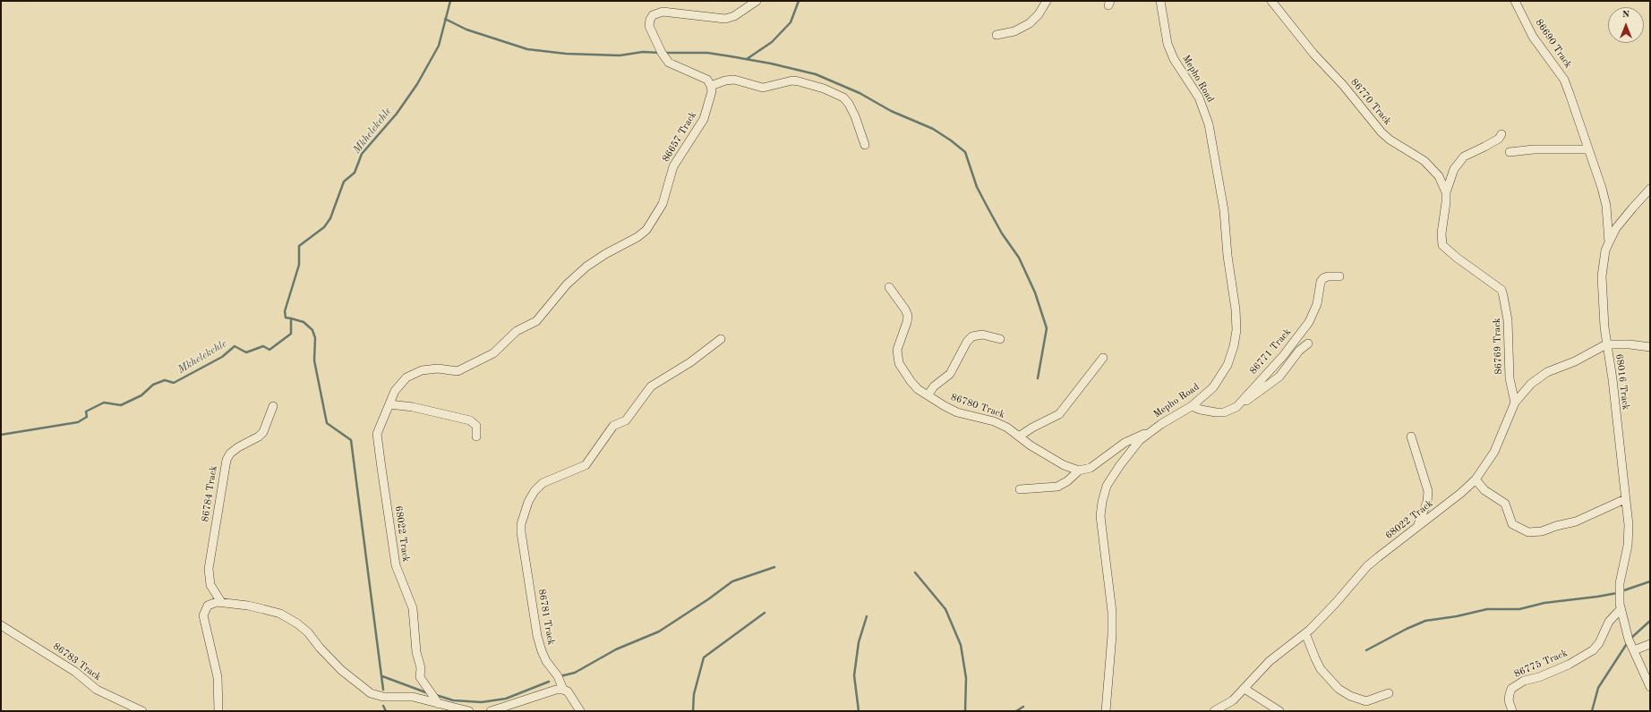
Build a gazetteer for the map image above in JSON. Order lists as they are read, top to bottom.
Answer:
{
  "streets": {
    "street": [
      "86690 Track",
      "Mepho Road",
      "86770 Track",
      "86657 Track",
      "86769 Track",
      "86771 Track",
      "68016 Track",
      "86780 Track",
      "86784 Track",
      "68022 Track",
      "86781 Track",
      "86783 Track",
      "86775 Track"
    ]
  },
  "crossings": [
    ["86690 Track", "68016 Track"],
    ["Mepho Road", "86771 Track"],
    ["86770 Track", "86769 Track"],
    ["86657 Track", "68022 Track"],
    ["86769 Track", "68022 Track"],
    ["68016 Track", "68022 Track"],
    ["68016 Track", "86775 Track"]
  ],
  "water": ["Mkhelekehle"],
  "north": "top"
}
